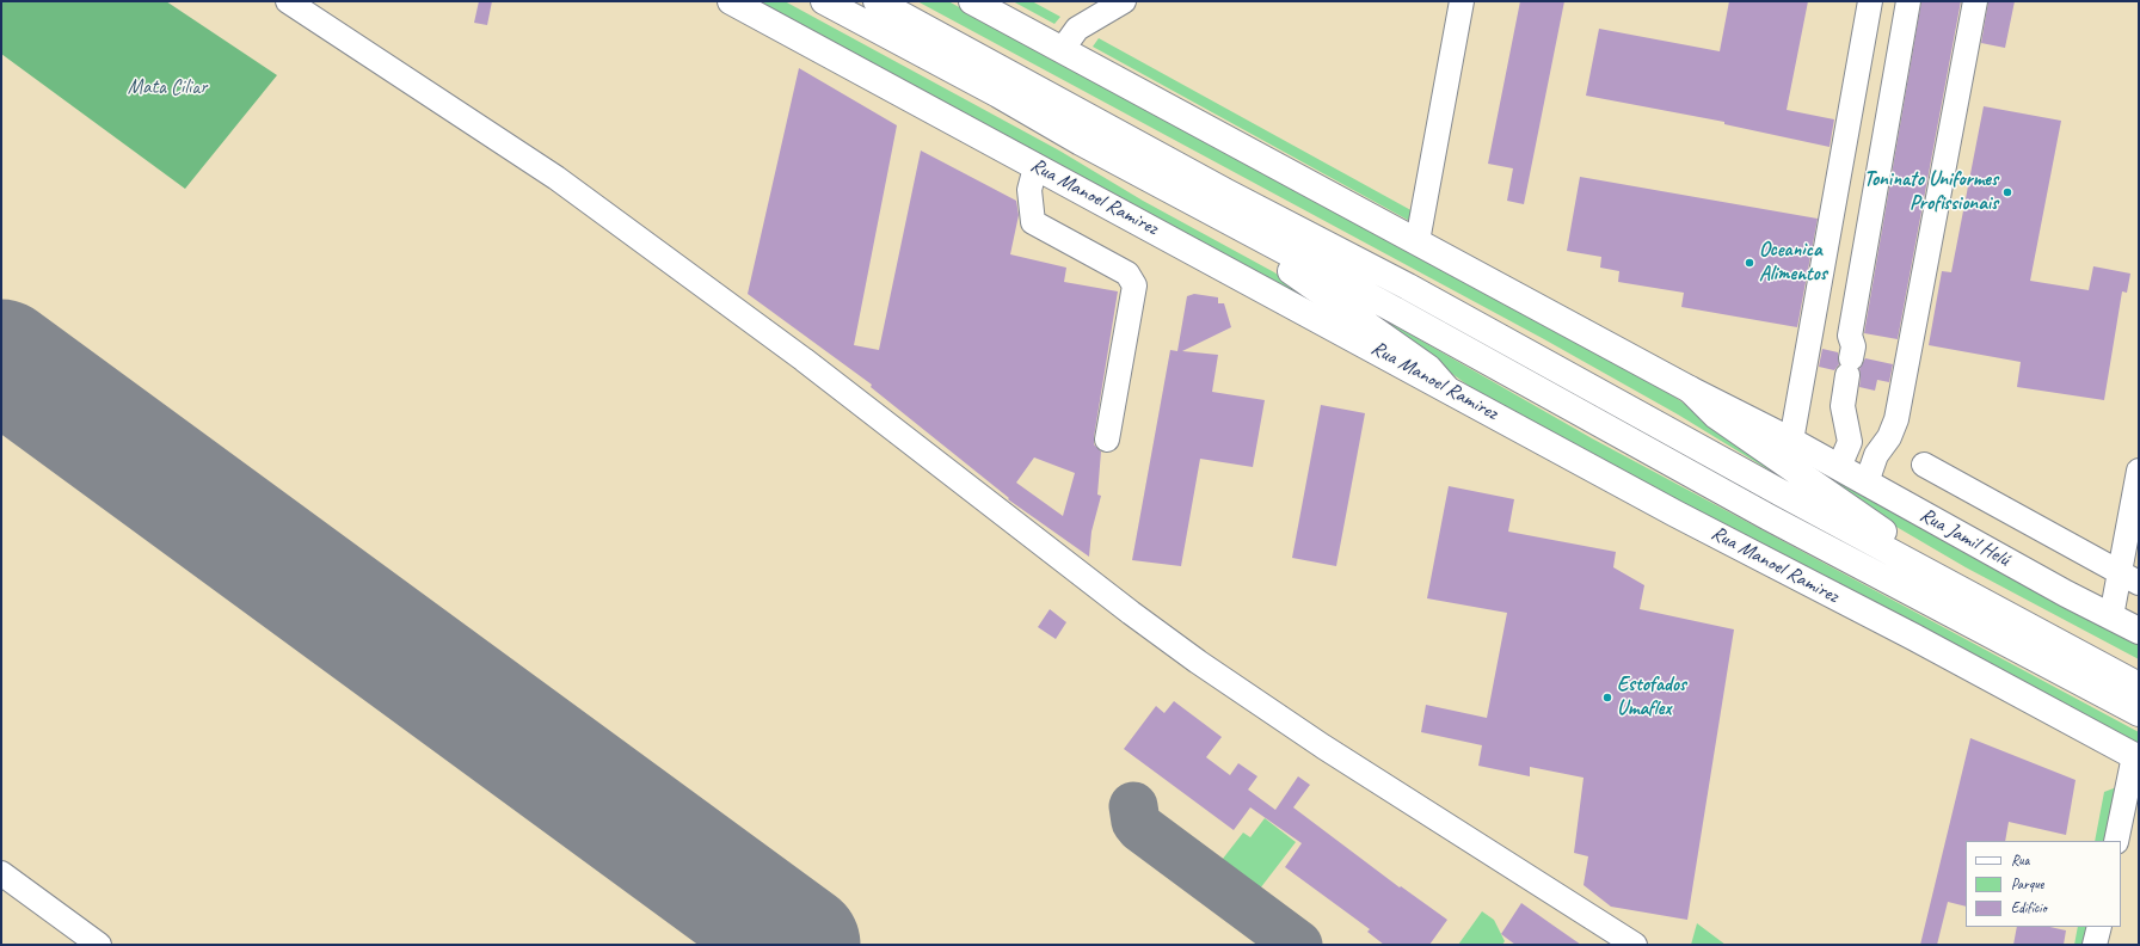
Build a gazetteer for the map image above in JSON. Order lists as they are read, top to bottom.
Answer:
{
  "streets": {
    "main road": ["Rua Manoel Ramirez", "Rua Jamil Helú"]
  },
  "parks": ["Mata Ciliar"],
  "places": ["Toninato Uniformes Profissionais", "Oceanica Alimentos", "Estofados Umaflex"],
  "legend": ["Rua", "Parque", "Edifício"]
}
